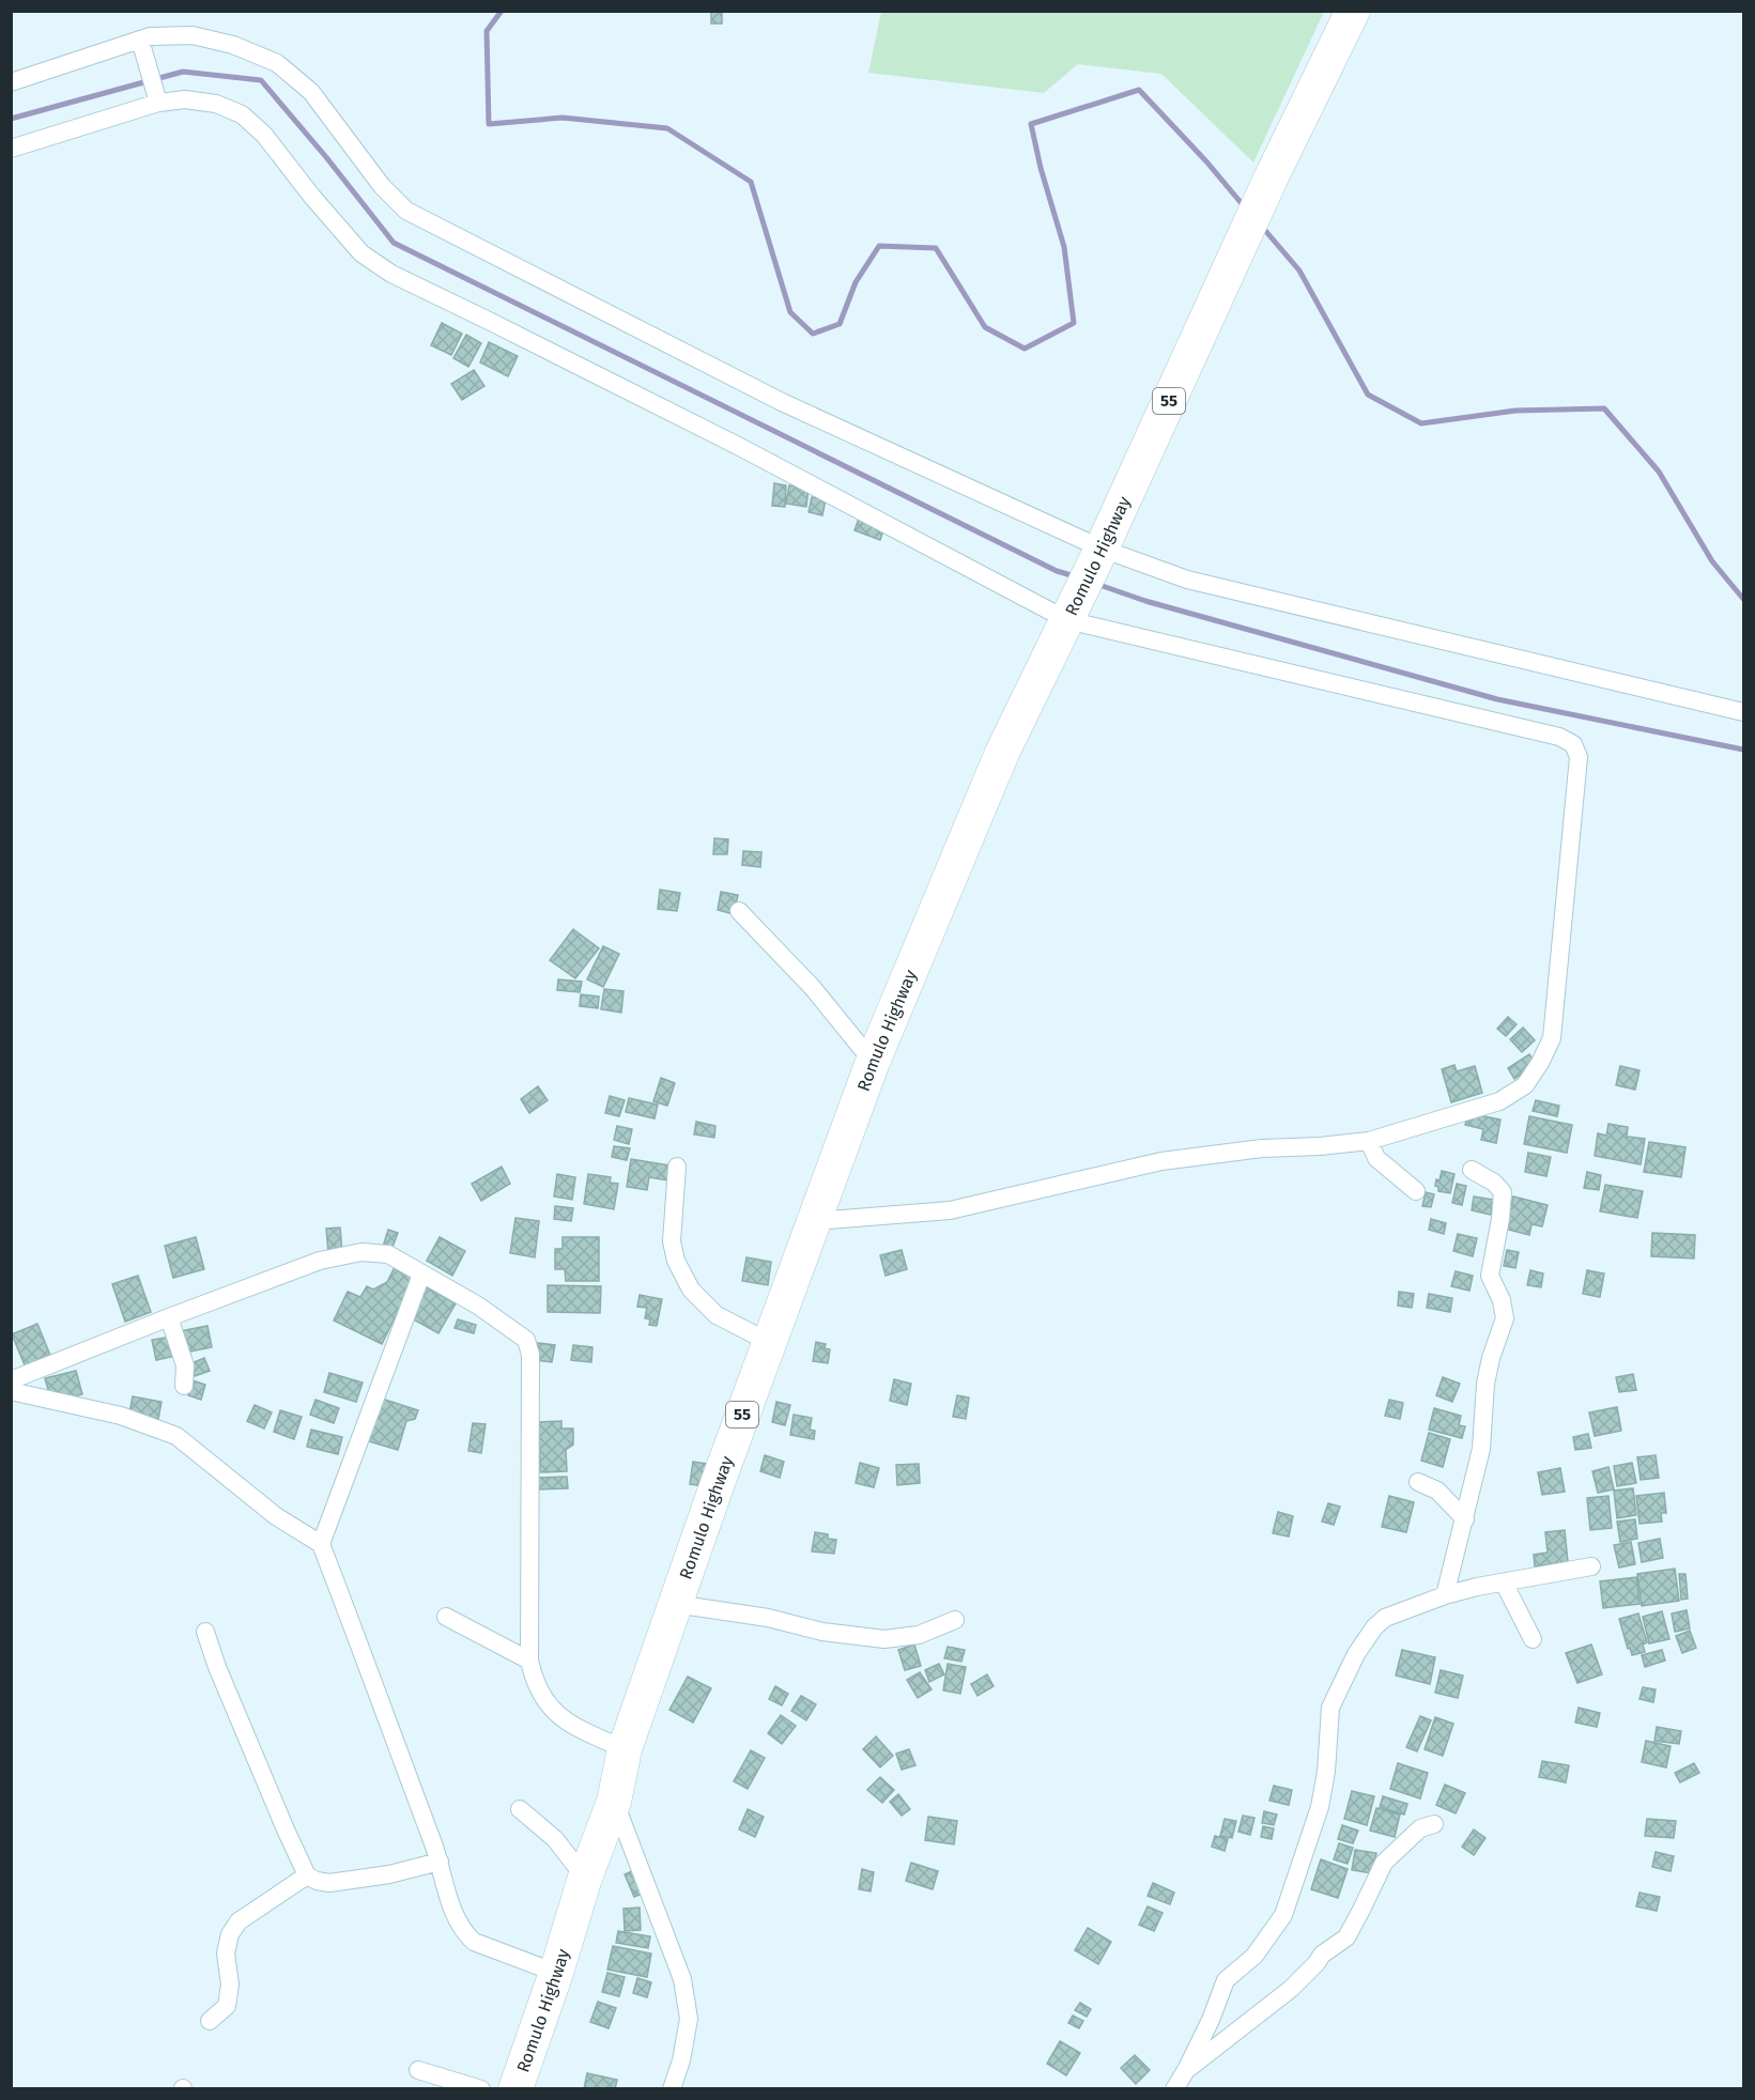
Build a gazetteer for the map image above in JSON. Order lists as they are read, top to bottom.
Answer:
{
  "streets": {
    "highway": ["55", "Romulo Highway"]
  }
}
